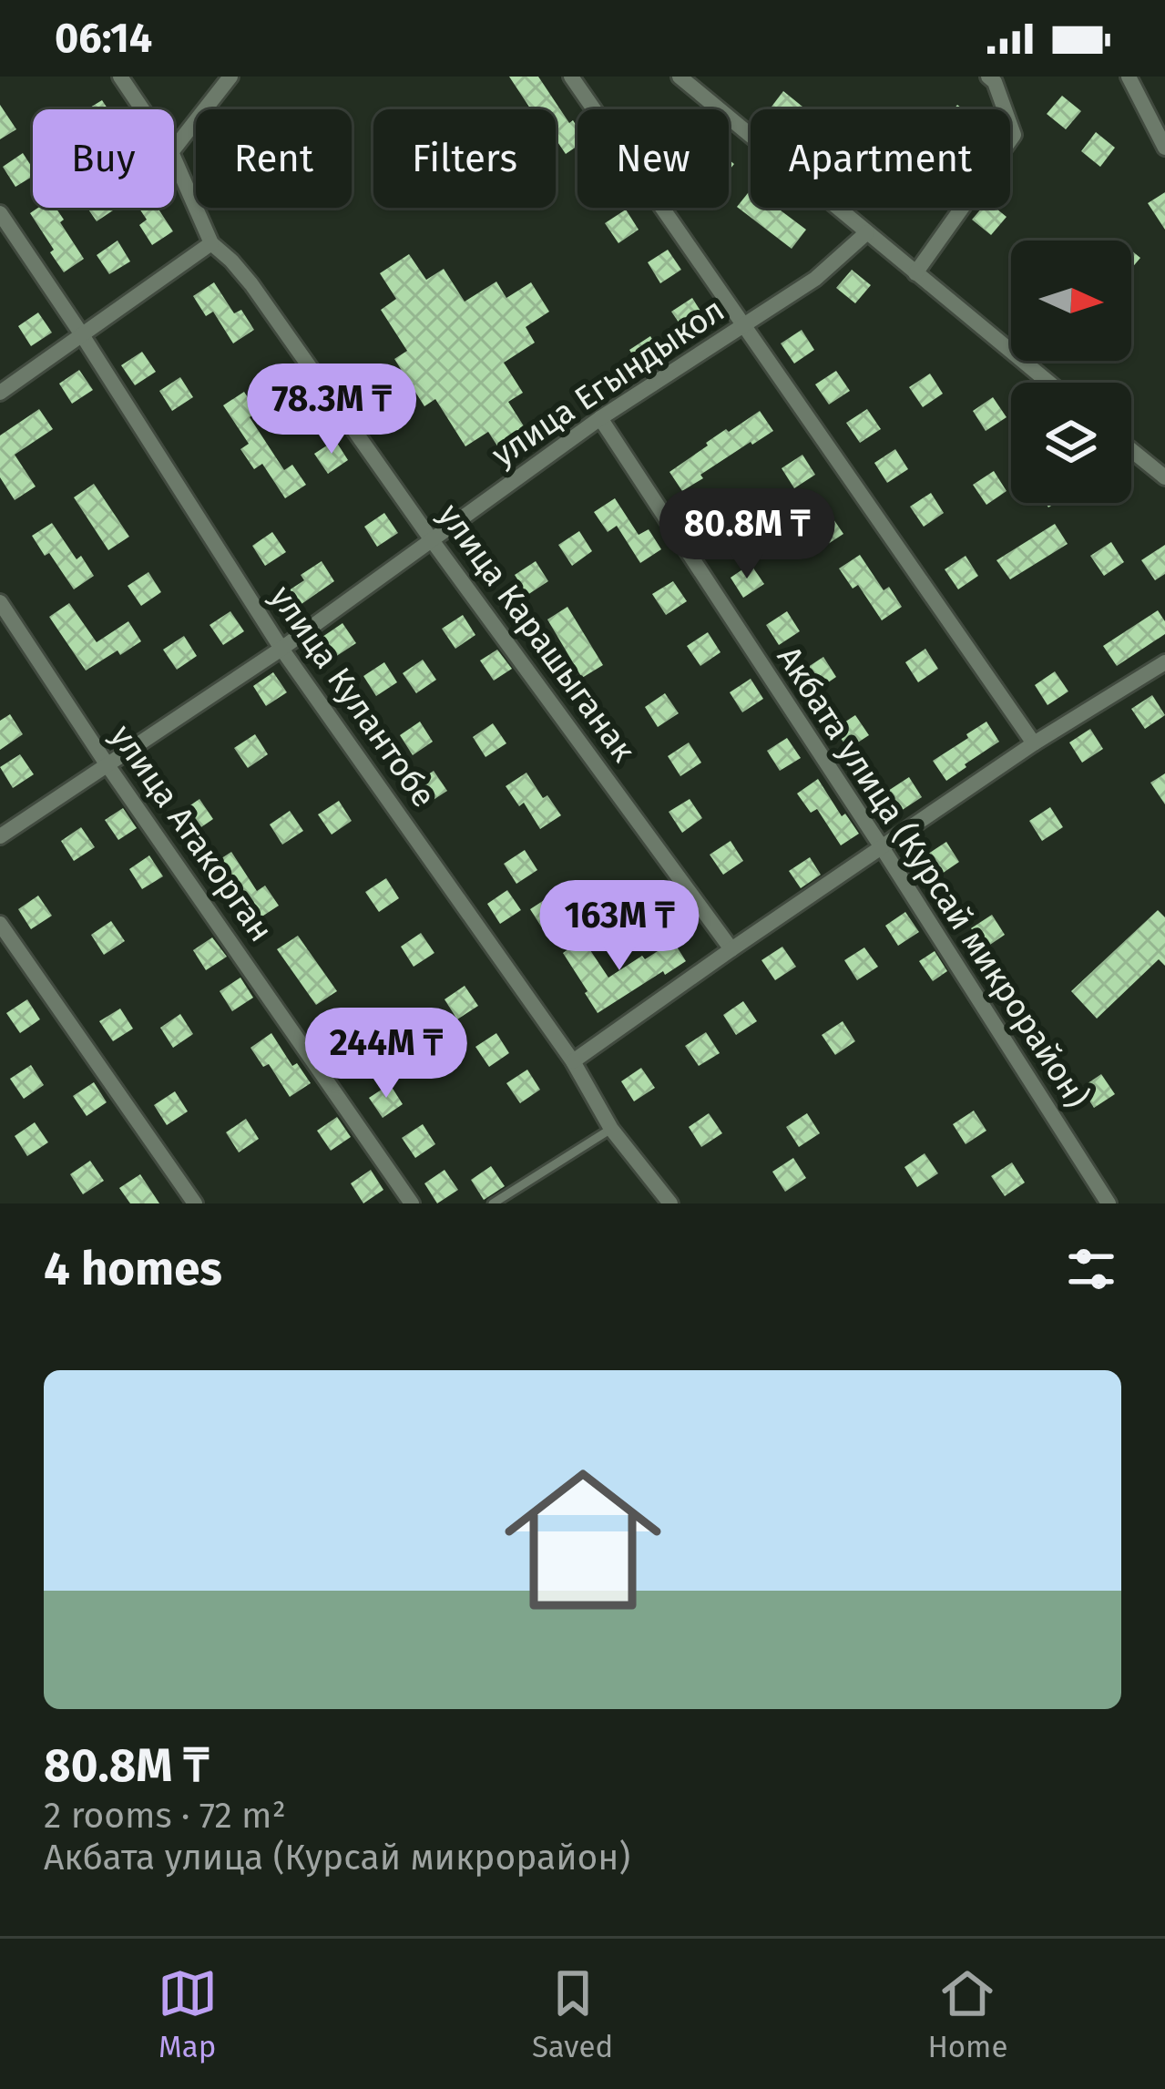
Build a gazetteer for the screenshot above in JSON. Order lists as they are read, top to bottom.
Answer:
{
  "streets": {
    "street": [
      "улица Егындыкол",
      "улица Карашыганак",
      "улица Кулантобе",
      "улица Атакорган",
      "Акбата улица (Курсай микрорайон)"
    ]
  },
  "crossings": [
    ["улица Егындыкол", "улица Карашыганак"],
    ["улица Егындыкол", "улица Кулантобе"],
    ["улица Егындыкол", "улица Атакорган"],
    ["улица Егындыкол", "Акбата улица (Курсай микрорайон)"]
  ],
  "north": "right",
  "page": {
    "status": "06:14",
    "chip": [
      "Buy",
      "Rent",
      "Filters",
      "New",
      "Apartment"
    ],
    "price": [
      "78.3M ₸",
      "80.8M ₸",
      "163M ₸",
      "244M ₸"
    ],
    "heading": "4 homes",
    "list": [
      {
        "name": "80.8M ₸",
        "note": "2 rooms · 72 m² · Акбата улица (Курсай микрорайон)"
      }
    ],
    "tabs": ["Map", "Saved", "Home"]
  }
}
